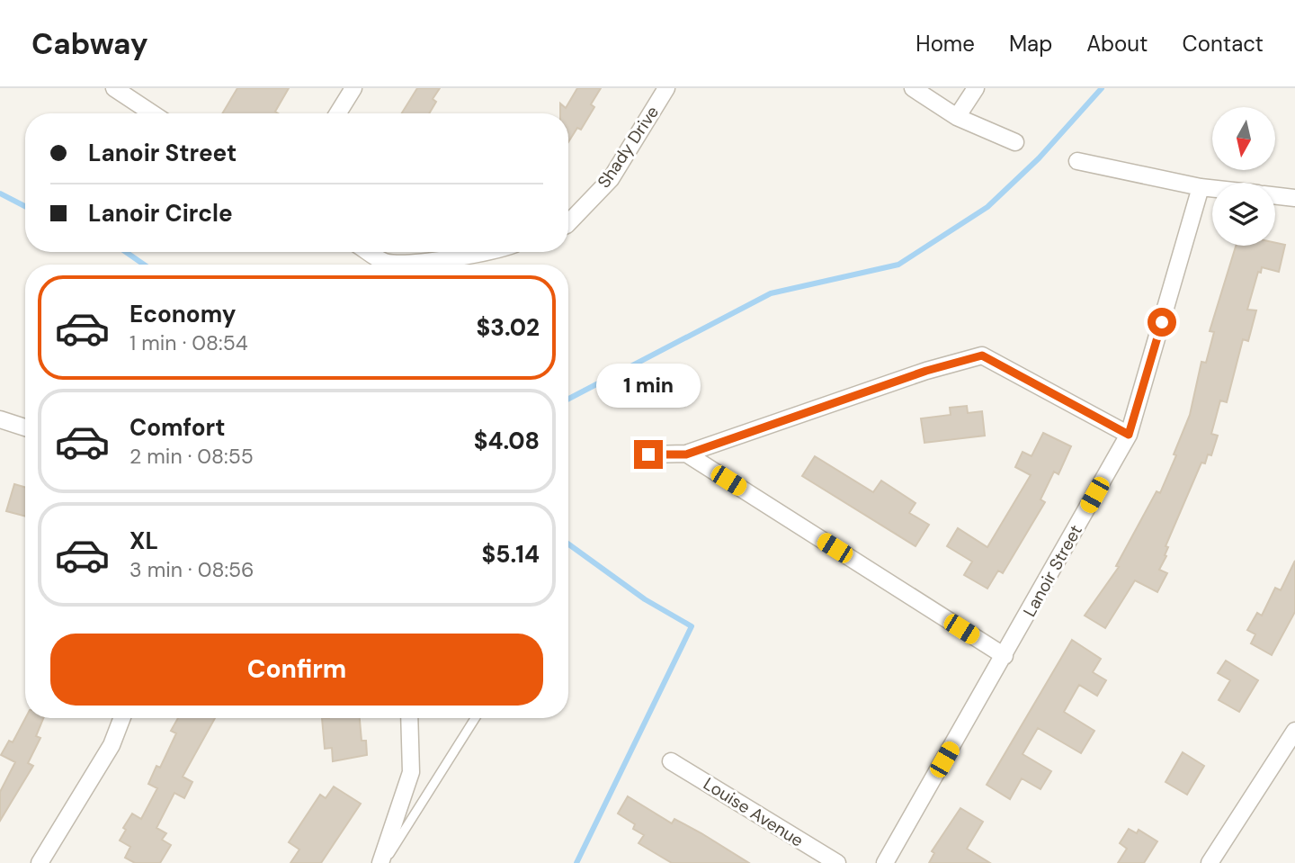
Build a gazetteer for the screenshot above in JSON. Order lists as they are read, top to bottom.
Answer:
{
  "streets": {
    "street": ["Shady Drive", "Lanoir Street", "Louise Avenue"]
  },
  "north": "bottom",
  "page": {
    "header": "Cabway",
    "nav": [
      "Home",
      "Map",
      "About",
      "Contact"
    ],
    "banner": ["Lanoir Street", "Lanoir Circle"],
    "list": [
      {
        "name": "Economy",
        "note": "1 min · 08:54",
        "value": "$3.02"
      },
      {
        "name": "Comfort",
        "note": "2 min · 08:55",
        "value": "$4.08"
      },
      {
        "name": "XL",
        "note": "3 min · 08:56",
        "value": "$5.14"
      }
    ],
    "bubble": "1 min",
    "buttons": "Confirm"
  }
}
